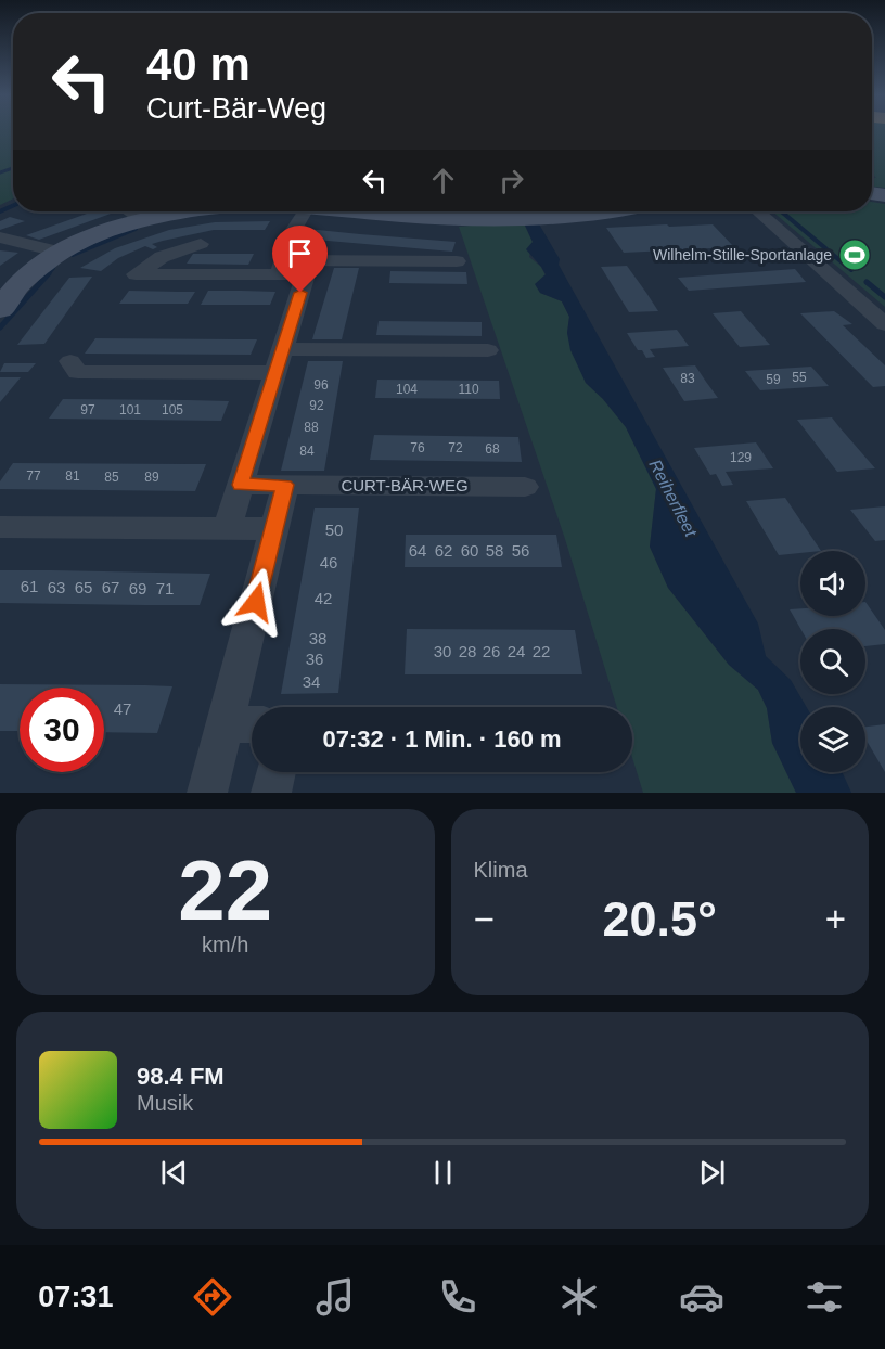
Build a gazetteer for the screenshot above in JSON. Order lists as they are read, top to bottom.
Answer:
{
  "streets": {
    "street": ["CURT-BÄR-WEG"]
  },
  "water": ["Reiherfleet"],
  "places": {
    "sports": ["Wilhelm-Stille-Sportanlage"]
  },
  "house_numbers": [
    "55",
    "83",
    "59",
    "96",
    "104",
    "110",
    "92",
    "97",
    "101",
    "105",
    "88",
    "76",
    "72",
    "68",
    "84",
    "129",
    "77",
    "81",
    "85",
    "89",
    "50",
    "64",
    "62",
    "60",
    "58",
    "56",
    "46",
    "61",
    "63",
    "65",
    "67",
    "69",
    "71",
    "42",
    "38",
    "30",
    "28",
    "26",
    "24",
    "22",
    "36",
    "34",
    "47"
  ],
  "page": {
    "turn": ["40 m", "Curt-Bär-Weg"],
    "limit": "30",
    "trip": "07:32 · 1 Min. · 160 m",
    "tile": [
      ["22", "km/h"],
      "Klima"
    ],
    "heat": ["−", "20.5°", "+"],
    "song": ["98.4 FM", "Musik"],
    "tabs": "07:31"
  }
}
